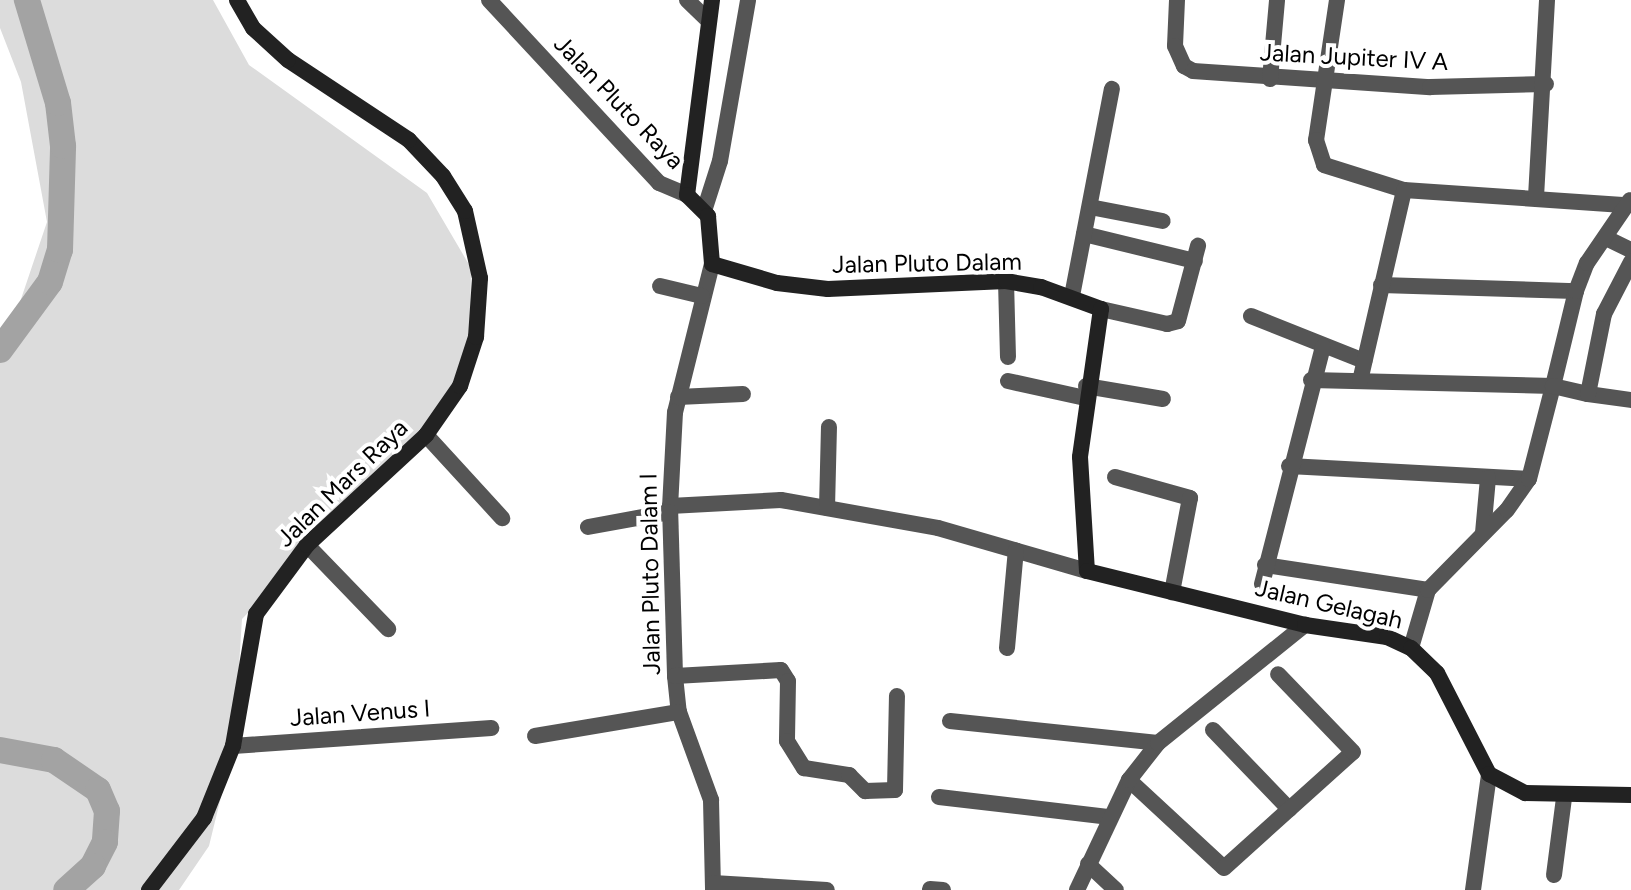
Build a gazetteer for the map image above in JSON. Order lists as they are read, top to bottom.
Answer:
{
  "streets": {
    "street": [
      "Jalan Jupiter IV A",
      "Jalan Pluto Raya",
      "Jalan Pluto Dalam",
      "Jalan Mars Raya",
      "Jalan Pluto Dalam I",
      "Jalan Gelagah",
      "Jalan Venus I"
    ]
  },
  "crossings": [
    ["Jalan Pluto Dalam", "Jalan Pluto Dalam I"],
    ["Jalan Mars Raya", "Jalan Venus I"]
  ]
}
